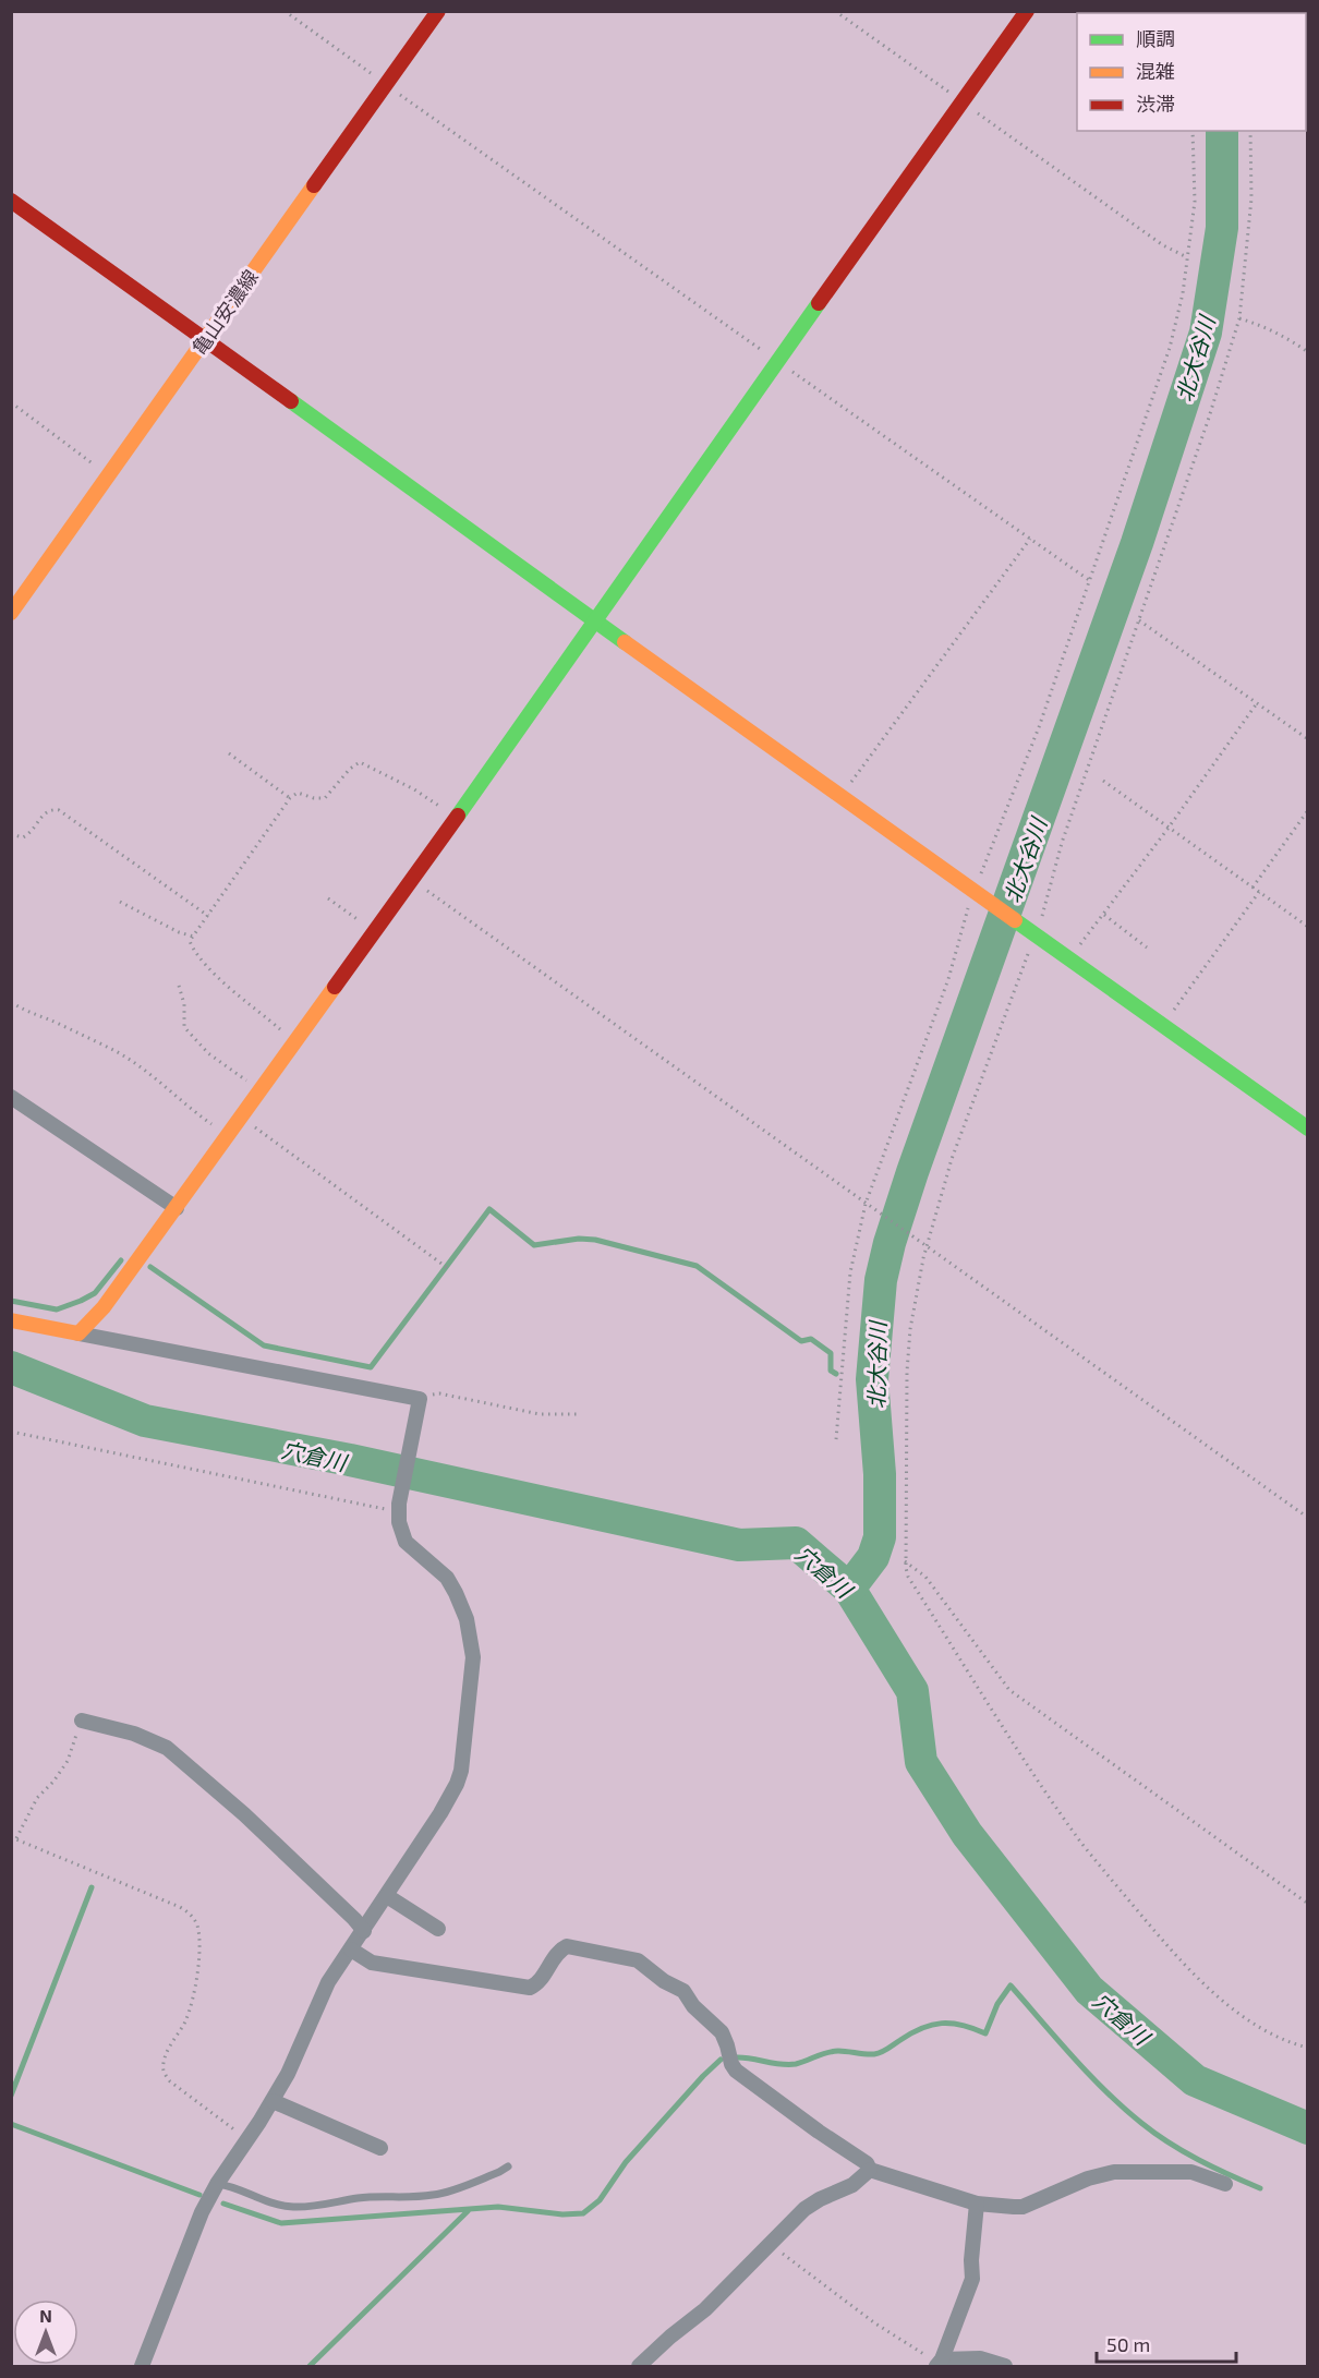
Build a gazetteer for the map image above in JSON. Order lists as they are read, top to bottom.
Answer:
{
  "streets": {
    "street": ["亀山安濃線"]
  },
  "water": ["北大谷川", "穴倉川"],
  "legend": ["順調", "混雑", "渋滞"],
  "scale_bar": "50 m",
  "north": "top"
}
